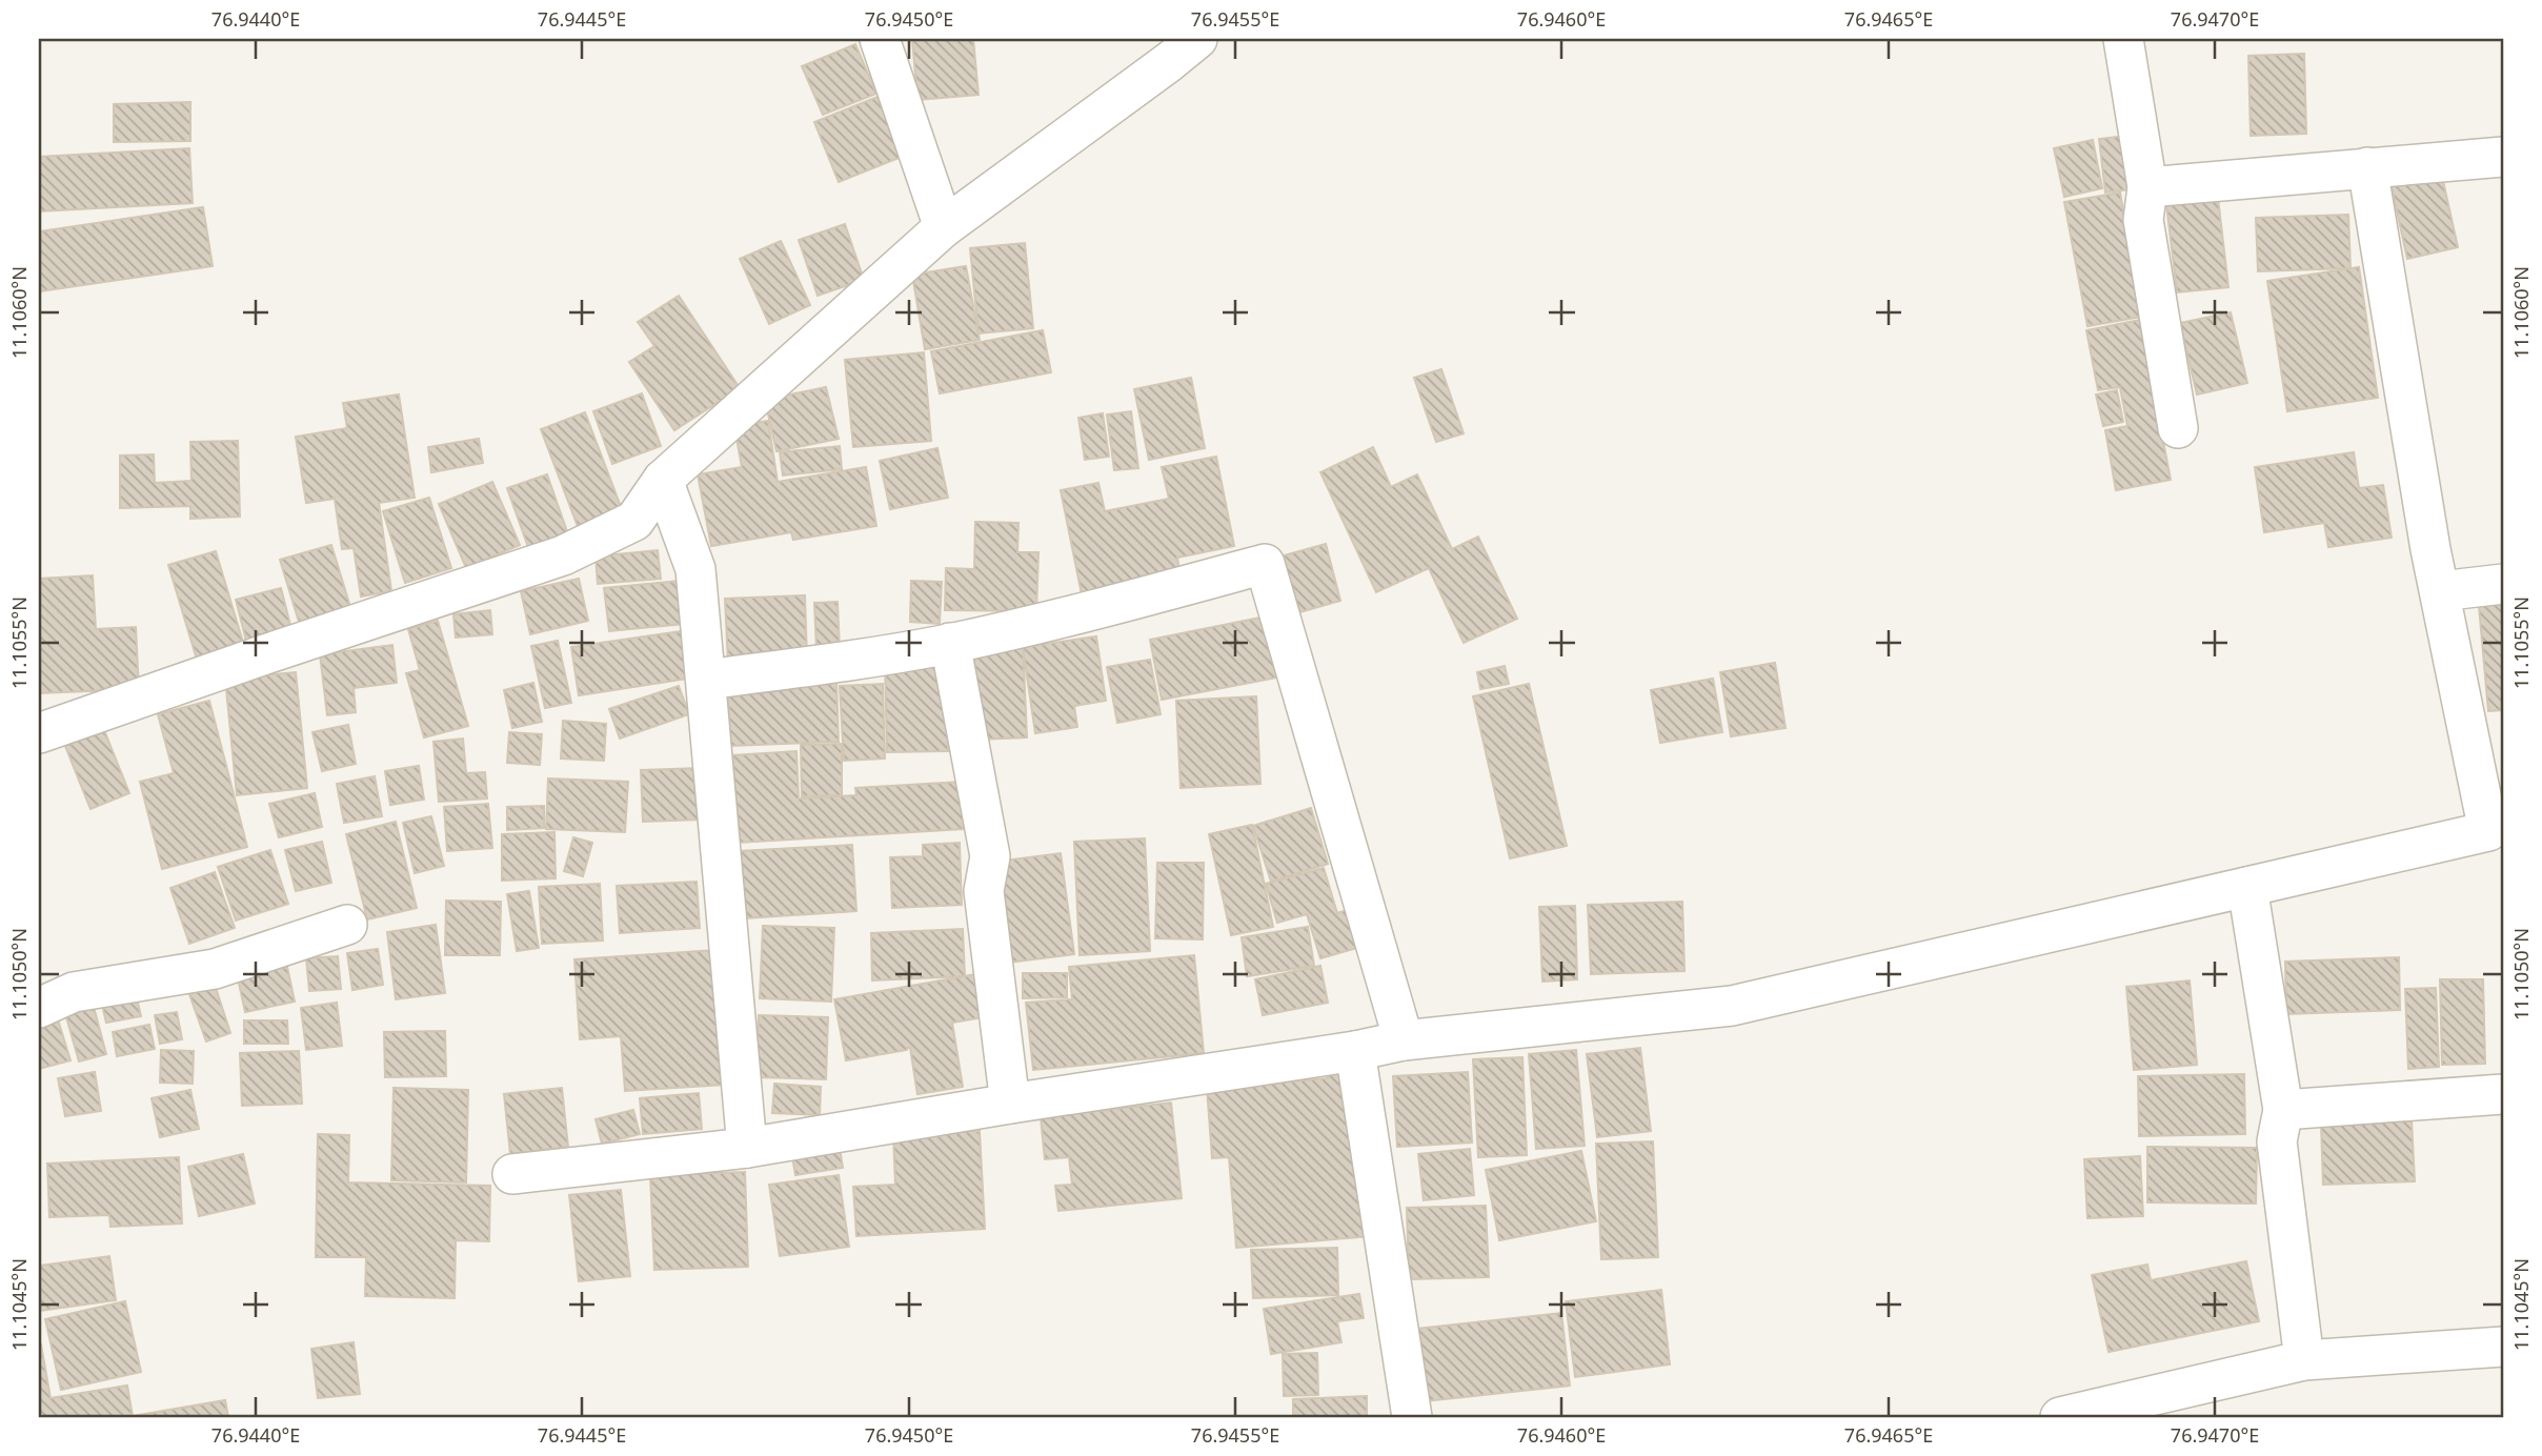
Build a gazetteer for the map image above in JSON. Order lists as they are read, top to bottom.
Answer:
{
  "coordinates": [
    "76.9440°E",
    "76.9445°E",
    "76.9450°E",
    "76.9455°E",
    "76.9460°E",
    "76.9465°E",
    "76.9470°E",
    "11.1060°N",
    "11.1055°N",
    "11.1050°N",
    "11.1045°N"
  ]
}
